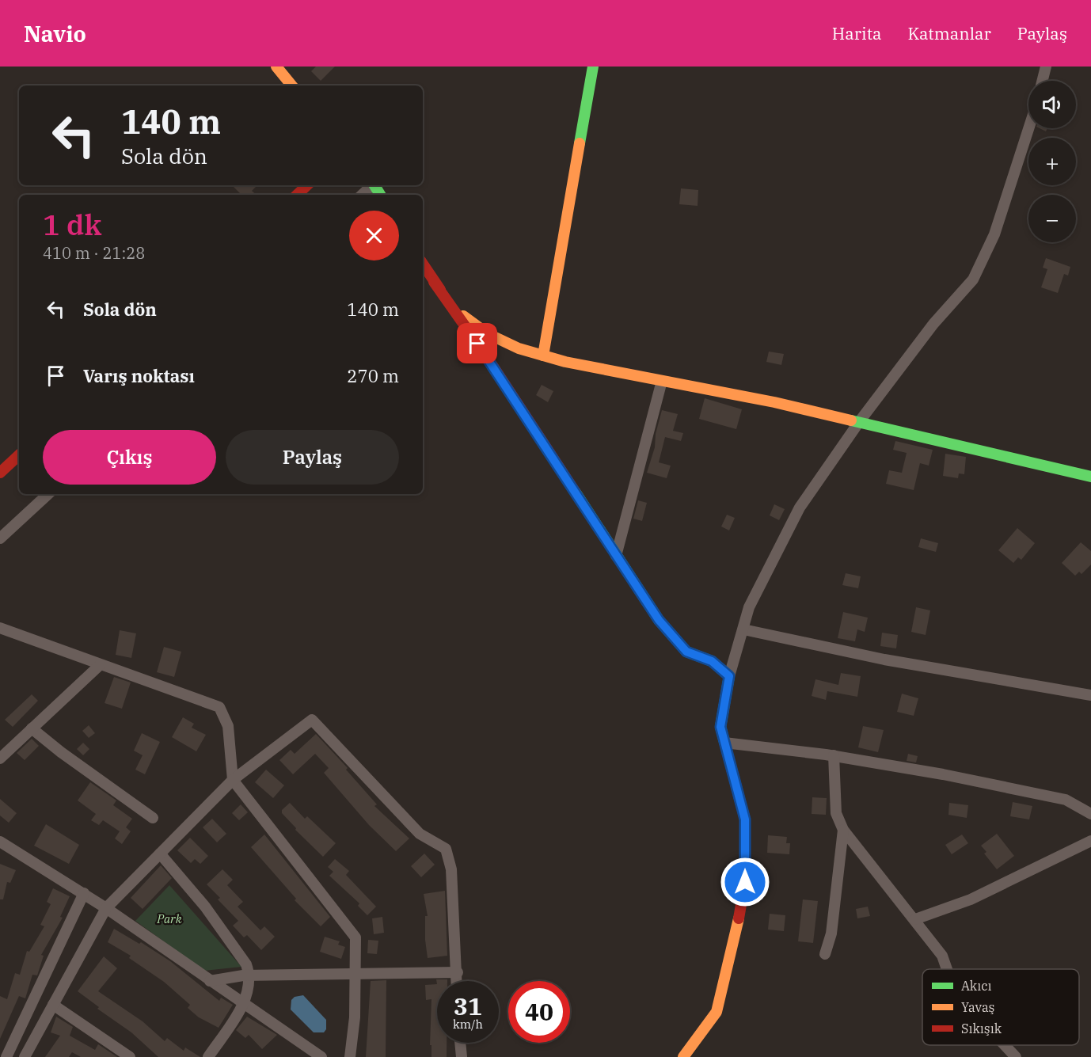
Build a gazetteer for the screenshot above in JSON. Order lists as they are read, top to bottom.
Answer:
{
  "parks": ["Park"],
  "legend": ["Akıcı", "Yavaş", "Sıkışık"],
  "page": {
    "header": "Navio",
    "nav": ["Harita", "Katmanlar", "Paylaş"],
    "map_buttons": ["+", "−"],
    "turn": ["140 m", "Sola dön"],
    "heading": ["1 dk", "410 m · 21:28"],
    "list": [
      {
        "name": "Sola dön",
        "value": "140 m"
      },
      {
        "name": "Varış noktası",
        "value": "270 m"
      }
    ],
    "buttons": ["Çıkış", "Paylaş"],
    "speed": "31 km/h",
    "limit": "40"
  }
}
